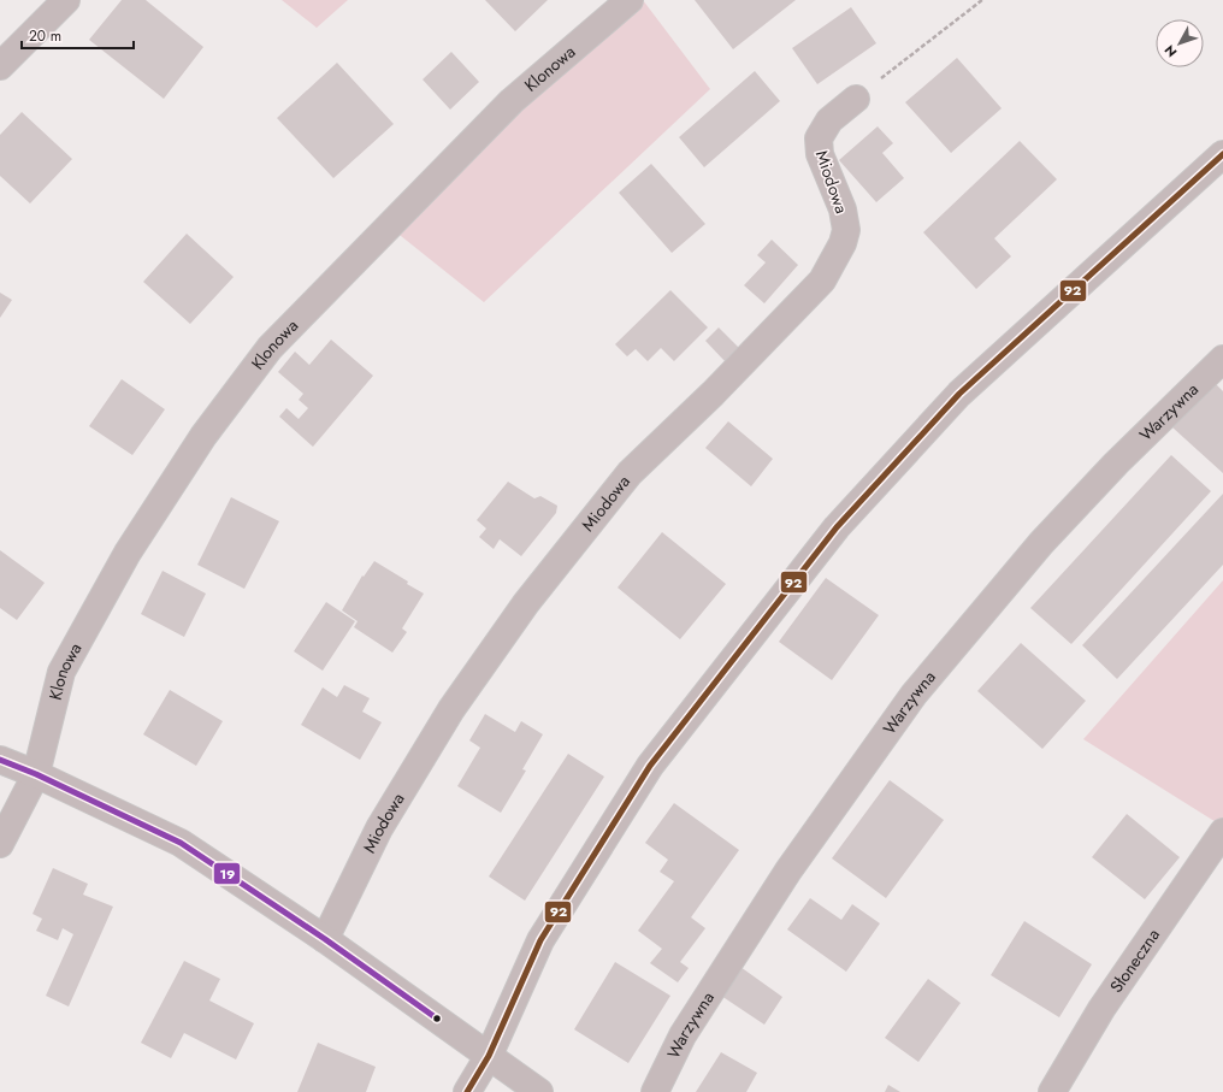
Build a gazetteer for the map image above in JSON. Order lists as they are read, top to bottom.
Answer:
{
  "streets": {
    "street": [
      "Klonowa",
      "Miodowa",
      "Warzywna",
      "Słoneczna"
    ]
  },
  "lines": ["transit line 92", "transit line 19"],
  "scale_bar": "20 m",
  "north": "bottom left"
}
